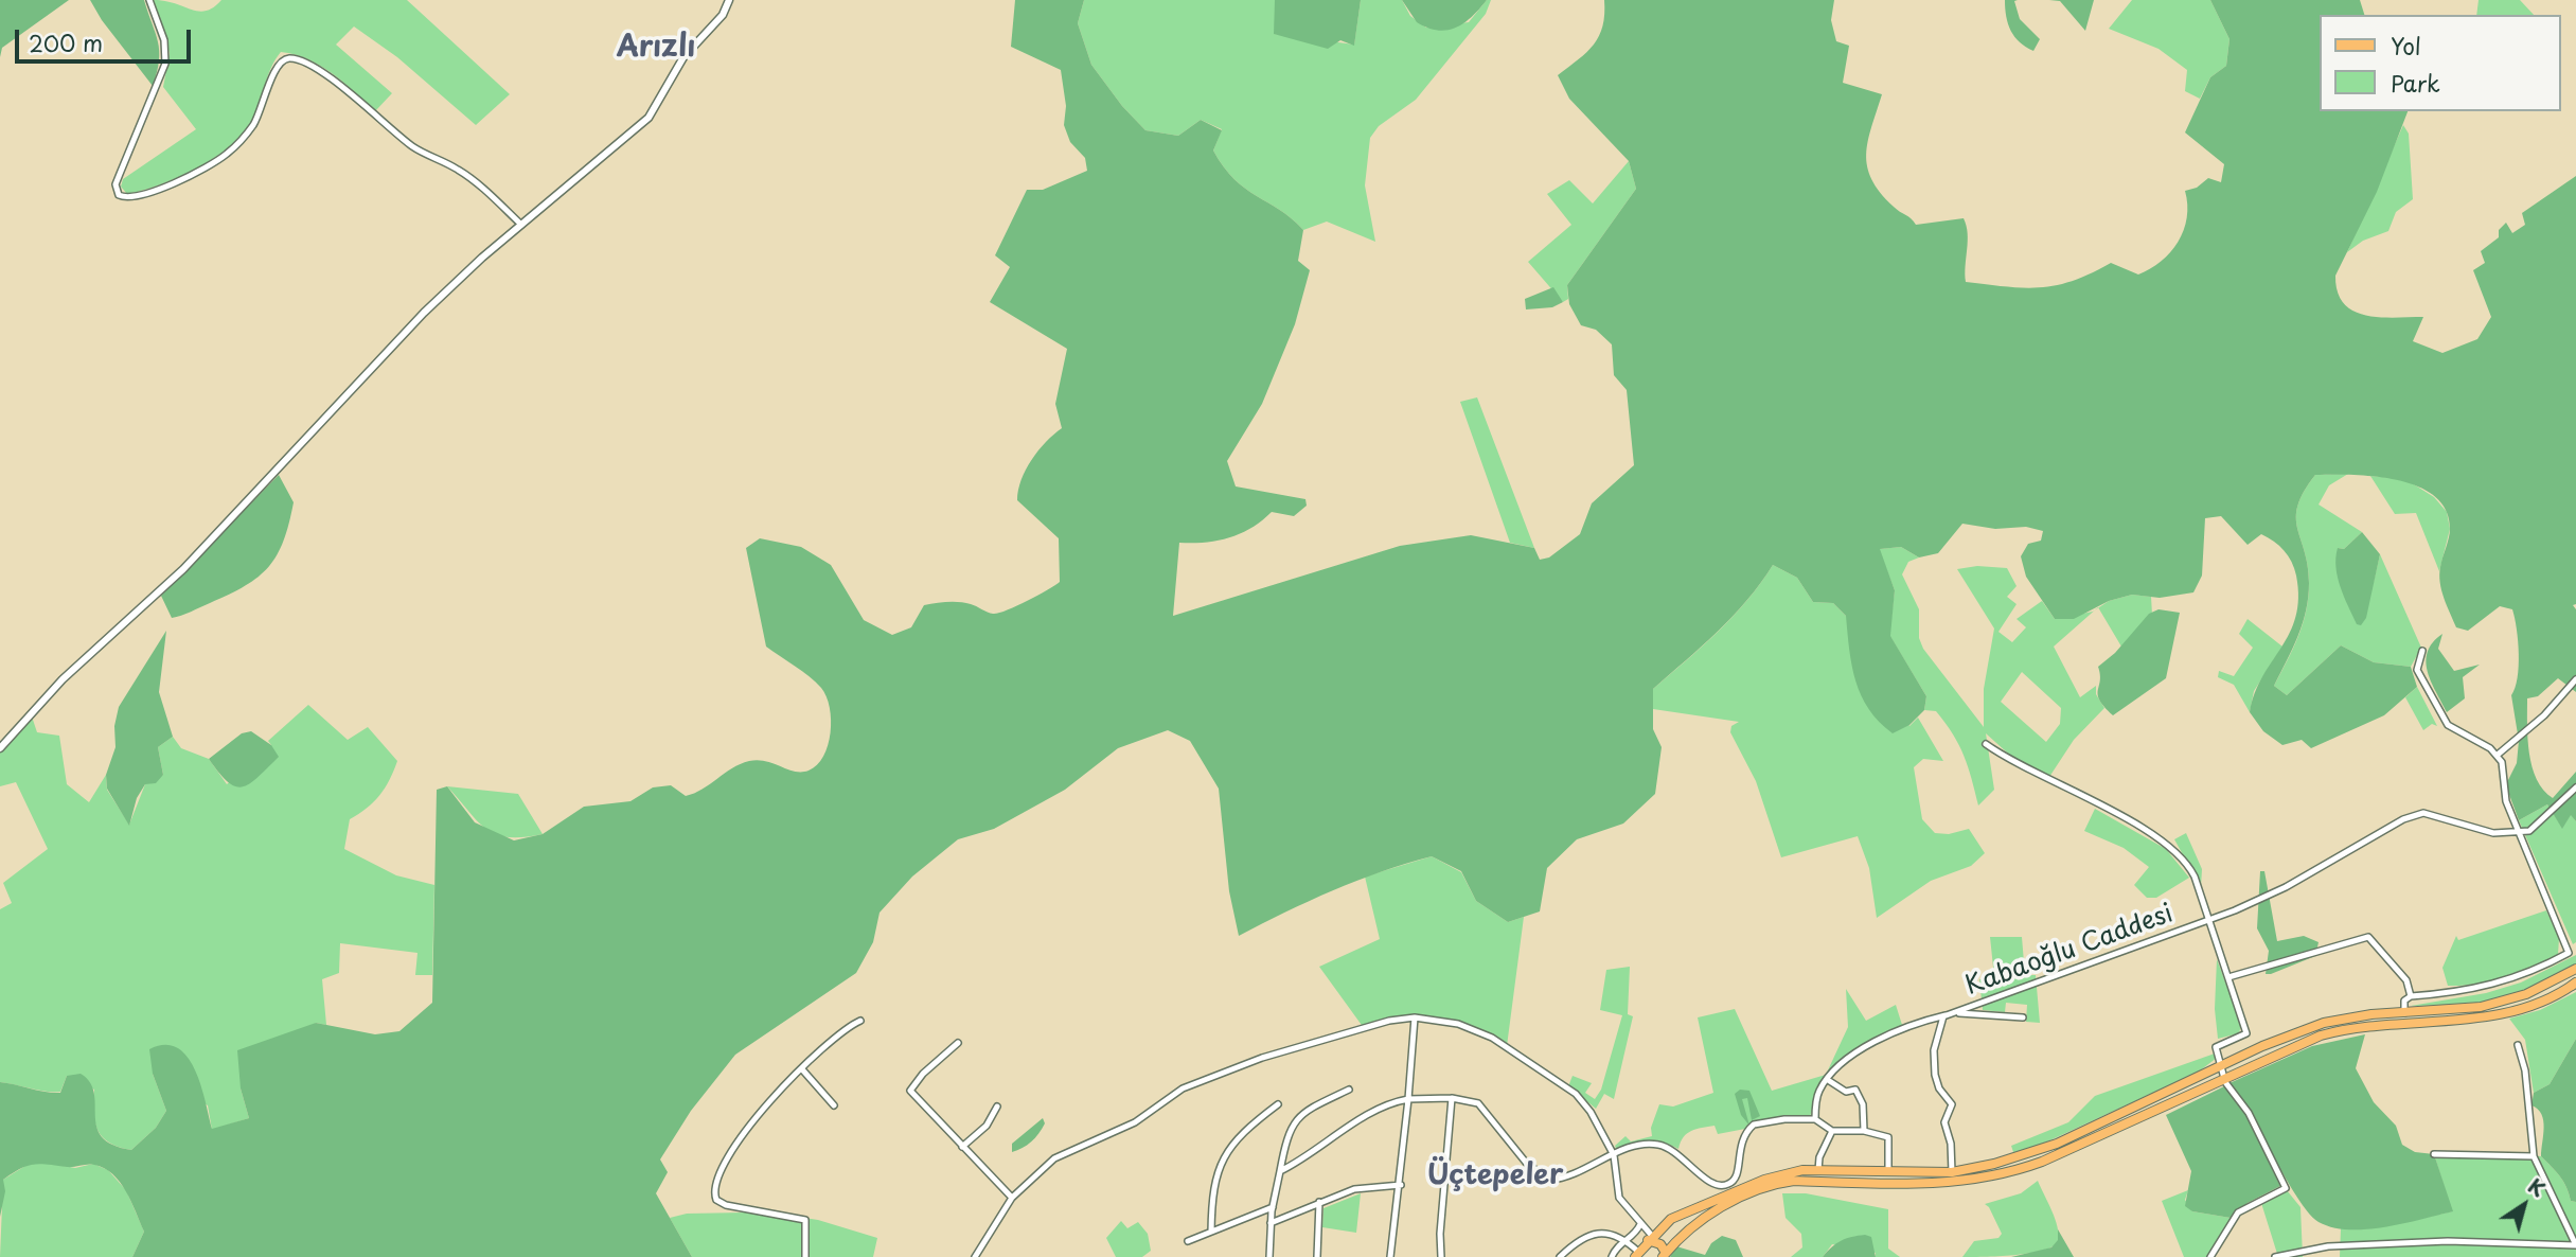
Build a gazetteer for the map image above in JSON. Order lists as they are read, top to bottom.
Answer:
{
  "streets": {
    "street": ["Kabaoğlu Caddesi"]
  },
  "districts": ["Arızlı", "Üçtepeler"],
  "legend": ["Yol", "Park"],
  "scale_bar": "200 m",
  "north": "top right"
}
